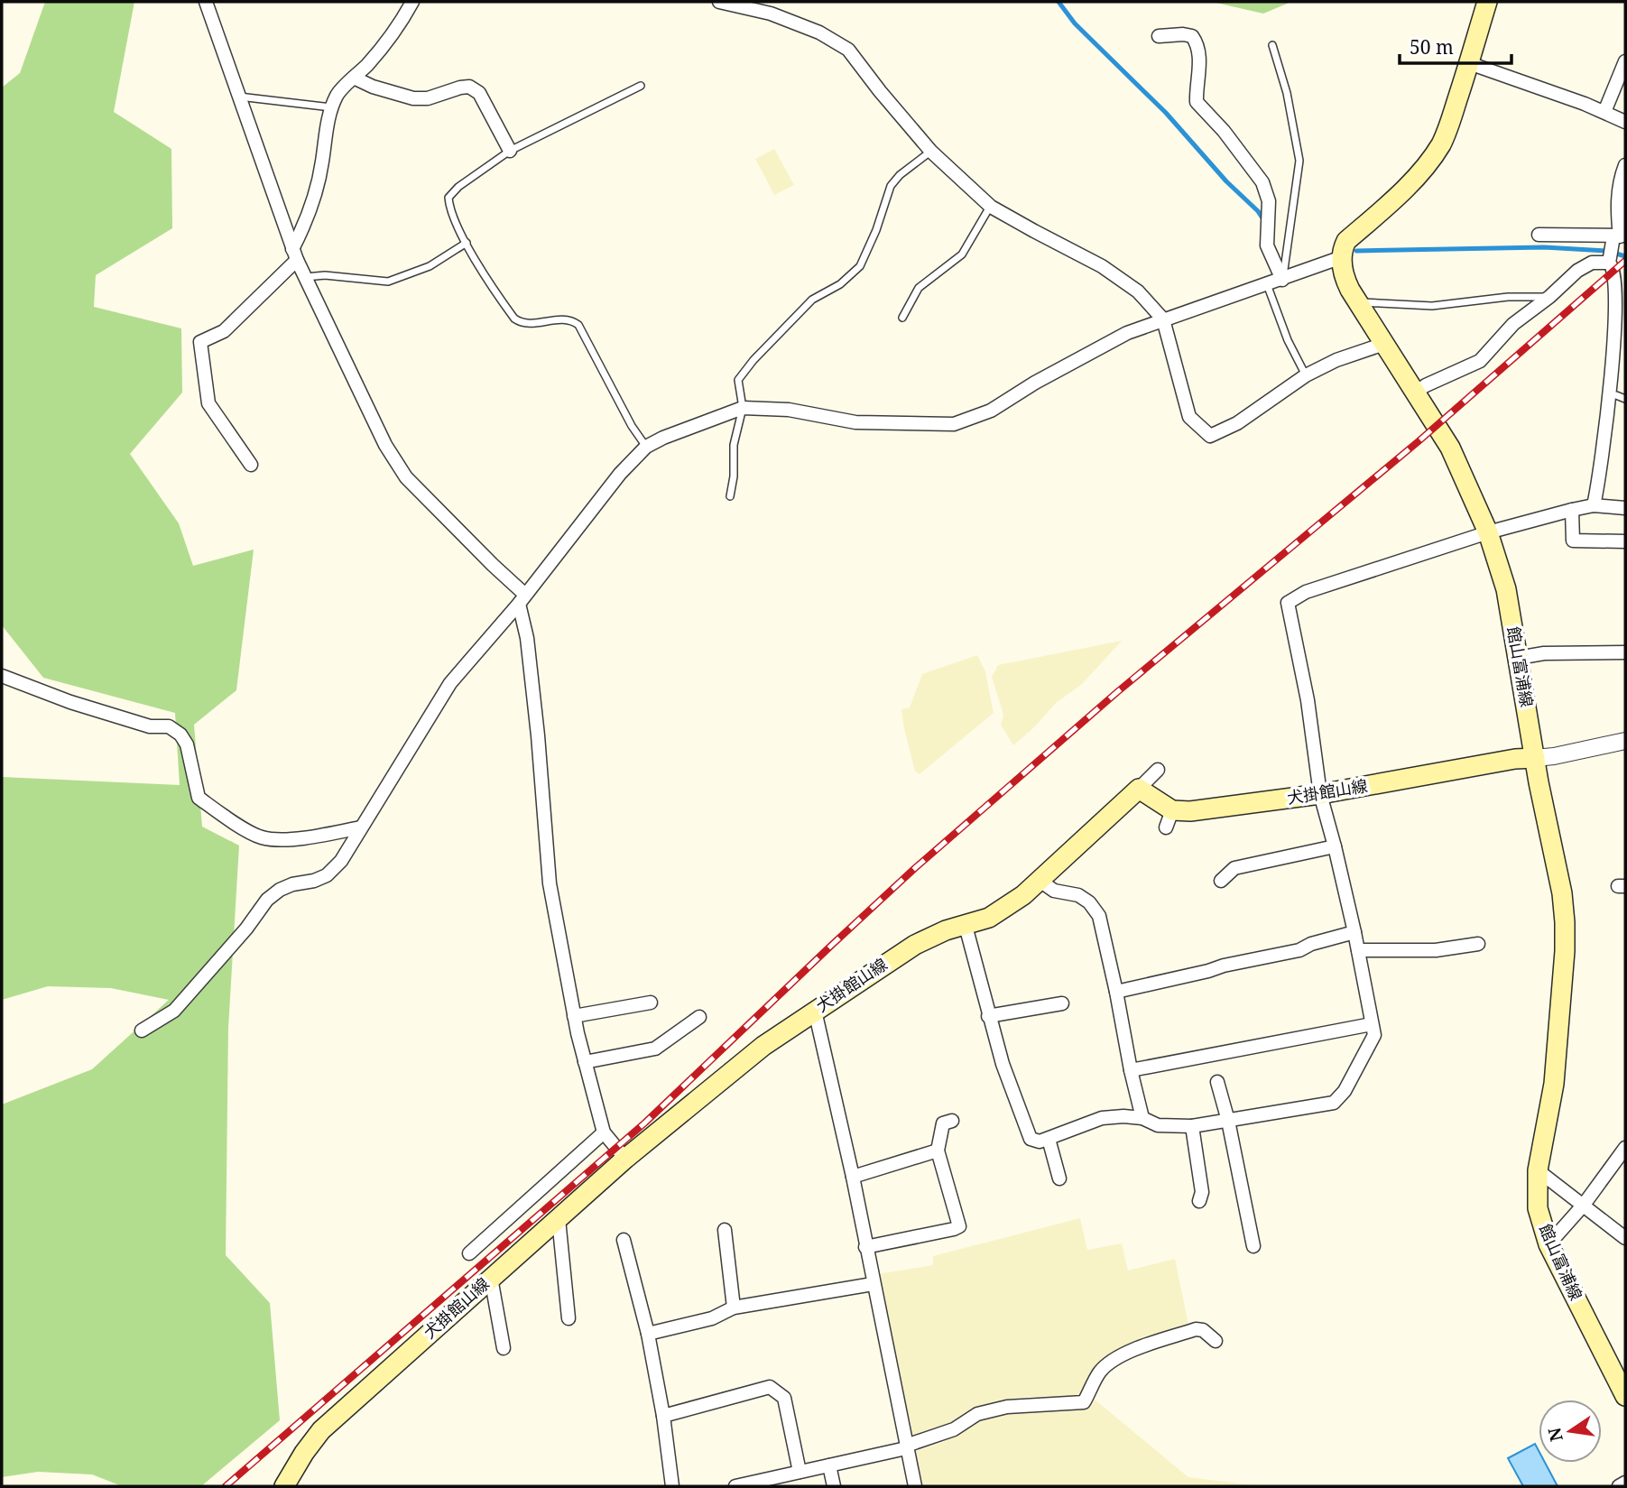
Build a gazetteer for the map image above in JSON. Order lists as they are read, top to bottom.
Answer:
{
  "streets": {
    "main road": ["館山富浦線", "犬掛館山線"]
  },
  "crossings": [
    ["館山富浦線", "犬掛館山線"]
  ],
  "scale_bar": "50 m",
  "north": "left"
}
